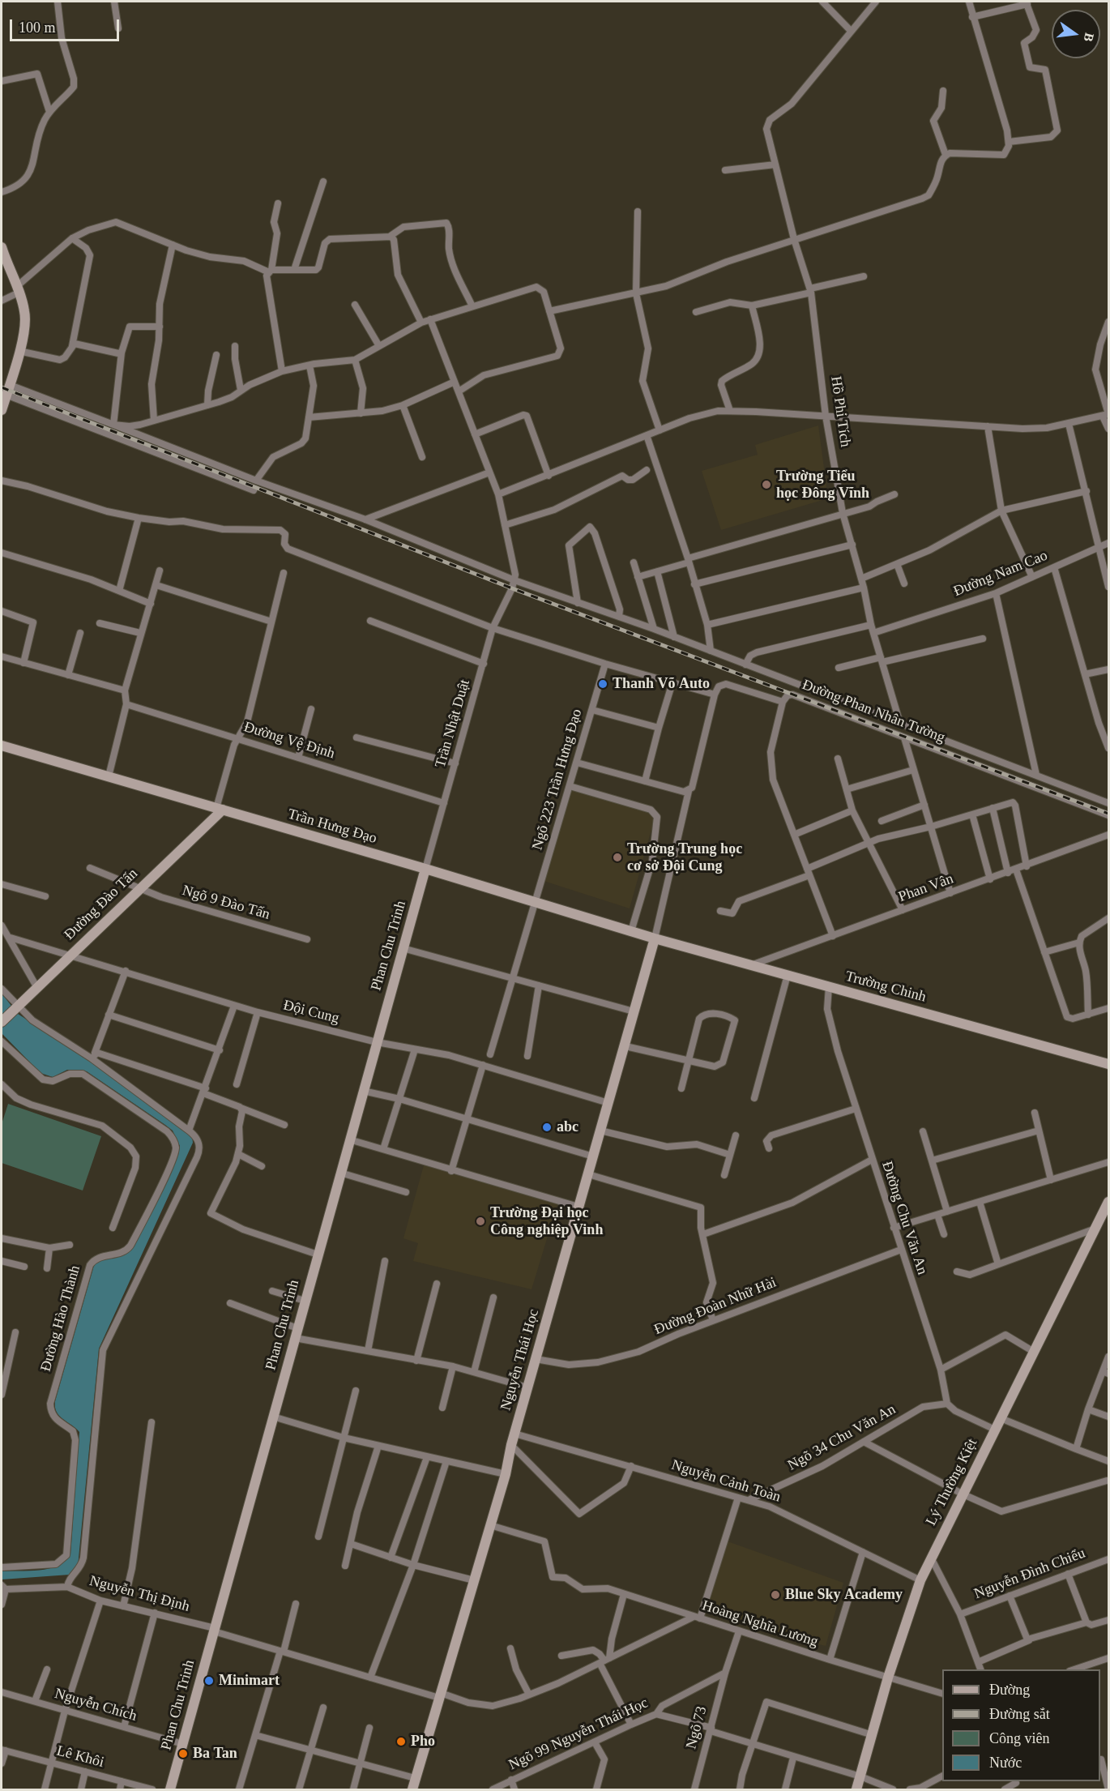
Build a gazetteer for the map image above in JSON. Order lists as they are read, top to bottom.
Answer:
{
  "streets": {
    "street": [
      "Hồ Phi Tích",
      "Đường Nam Cao",
      "Đường Phan Nhân Tường",
      "Trần Nhật Duật",
      "Đường Vệ Định",
      "Ngõ 223 Trần Hưng Đạo",
      "Trần Hưng Đạo",
      "Phan Vân",
      "Ngõ 9 Đào Tấn",
      "Đường Đào Tấn",
      "Phan Chu Trinh",
      "Trường Chinh",
      "Đội Cung",
      "Đường Chu Văn An",
      "Đường Đoàn Nhữ Hài",
      "Đường Hào Thành",
      "Nguyễn Thái Học",
      "Ngõ 34 Chu Văn An",
      "Nguyễn Cảnh Toàn",
      "Lý Thường Kiệt",
      "Nguyễn Đình Chiểu",
      "Nguyễn Thị Định",
      "Hoàng Nghĩa Lương",
      "Nguyễn Chích",
      "Ngõ 73",
      "Ngõ 99 Nguyễn Thái Học",
      "Lê Khôi"
    ]
  },
  "crossings": [
    ["Hồ Phi Tích", "Đường Nam Cao"],
    ["Trần Nhật Duật", "Đường Vệ Định"],
    ["Trần Nhật Duật", "Trần Hưng Đạo"],
    ["Trần Nhật Duật", "Phan Chu Trinh"],
    ["Ngõ 223 Trần Hưng Đạo", "Trần Hưng Đạo"],
    ["Trần Hưng Đạo", "Đường Đào Tấn"],
    ["Trần Hưng Đạo", "Phan Chu Trinh"],
    ["Trần Hưng Đạo", "Trường Chinh"],
    ["Trần Hưng Đạo", "Nguyễn Thái Học"],
    ["Phan Vân", "Trường Chinh"],
    ["Ngõ 9 Đào Tấn", "Đường Đào Tấn"],
    ["Đường Đào Tấn", "Đội Cung"],
    ["Phan Chu Trinh", "Đội Cung"],
    ["Phan Chu Trinh", "Nguyễn Thị Định"],
    ["Phan Chu Trinh", "Nguyễn Chích"],
    ["Trường Chinh", "Đường Chu Văn An"],
    ["Trường Chinh", "Nguyễn Thái Học"],
    ["Đội Cung", "Nguyễn Thái Học"],
    ["Đường Chu Văn An", "Đường Đoàn Nhữ Hài"],
    ["Đường Chu Văn An", "Ngõ 34 Chu Văn An"],
    ["Đường Đoàn Nhữ Hài", "Nguyễn Thái Học"],
    ["Nguyễn Thái Học", "Nguyễn Cảnh Toàn"],
    ["Nguyễn Thái Học", "Nguyễn Thị Định"],
    ["Nguyễn Thái Học", "Hoàng Nghĩa Lương"],
    ["Ngõ 34 Chu Văn An", "Nguyễn Cảnh Toàn"],
    ["Nguyễn Cảnh Toàn", "Lý Thường Kiệt"],
    ["Lý Thường Kiệt", "Hoàng Nghĩa Lương"],
    ["Nguyễn Thị Định", "Hoàng Nghĩa Lương"],
    ["Hoàng Nghĩa Lương", "Ngõ 73"],
    ["Ngõ 73", "Ngõ 99 Nguyễn Thái Học"]
  ],
  "places": [
    "Trường Tiểu học Đông Vĩnh",
    "Thanh Võ Auto",
    "Trường Trung học cơ sở Đội Cung",
    "abc",
    "Trường Đại học Công nghiệp Vinh",
    "Blue Sky Academy",
    "Minimart",
    "Pho",
    "Ba Tan"
  ],
  "legend": [
    "Đường",
    "Đường sắt",
    "Công viên",
    "Nước"
  ],
  "scale_bar": "100 m",
  "north": "right"
}
